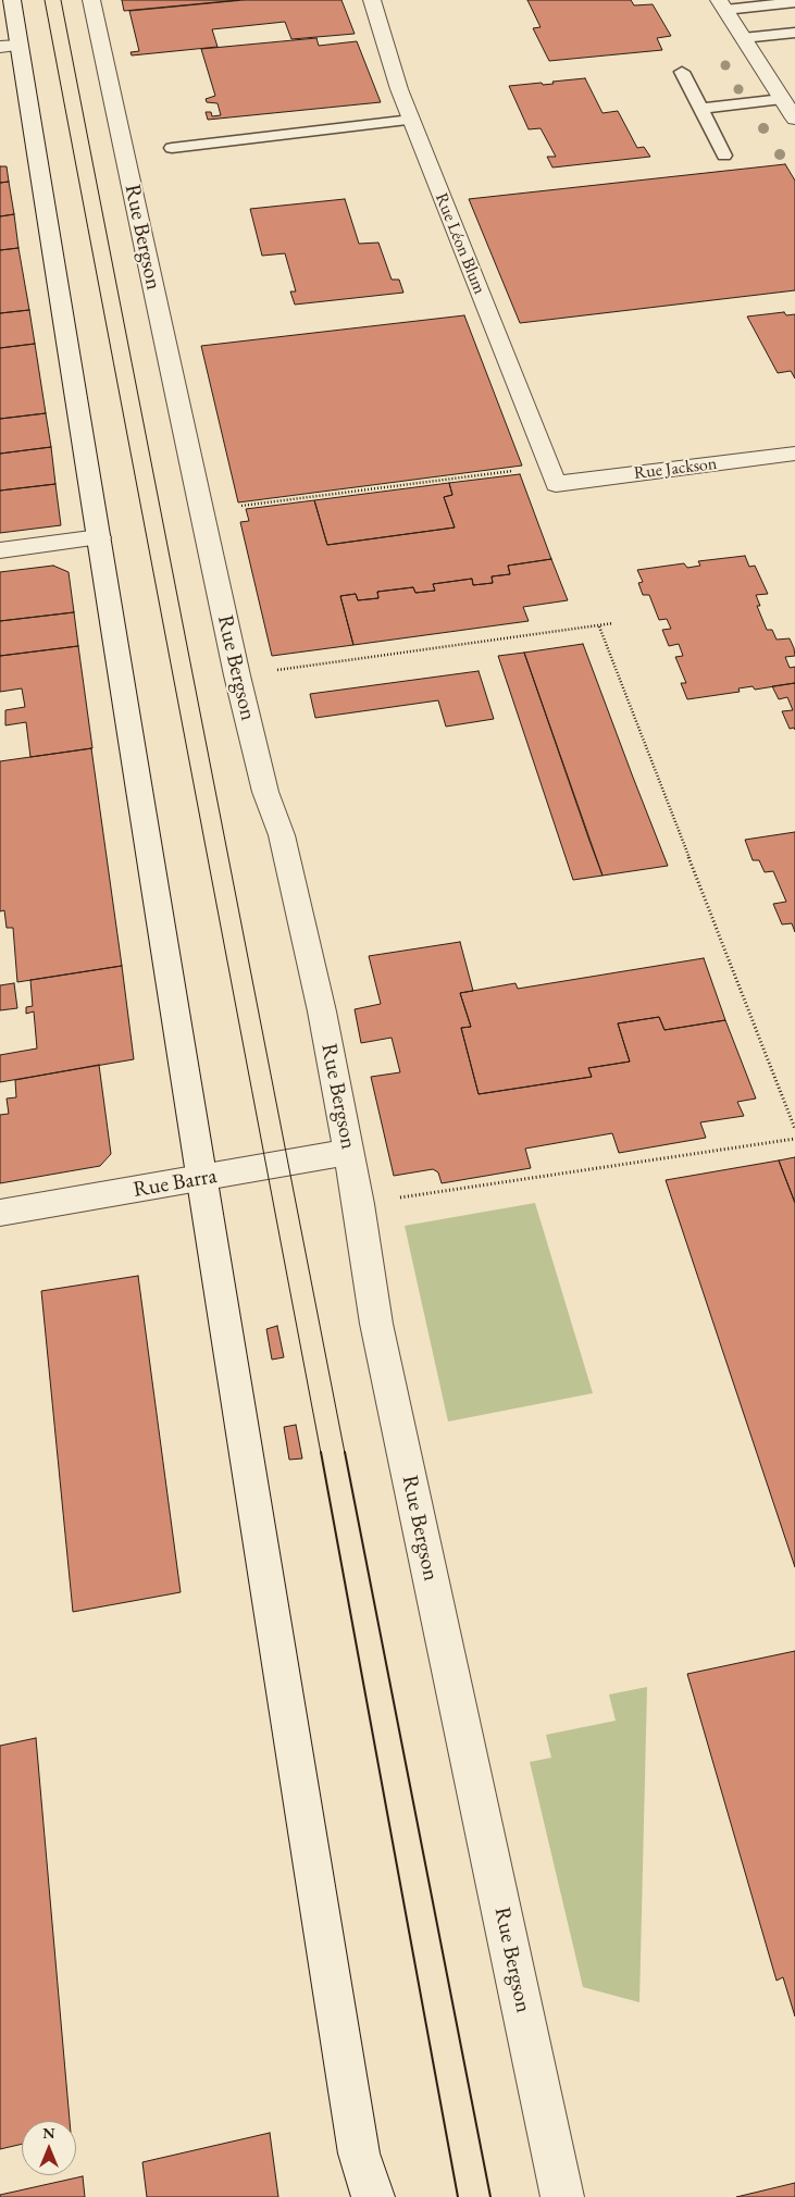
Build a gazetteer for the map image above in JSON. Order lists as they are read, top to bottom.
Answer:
{
  "streets": {
    "street": [
      "Rue Bergson",
      "Rue Léon Blum",
      "Rue Jackson",
      "Rue Barra"
    ]
  },
  "crossings": [
    ["Rue Bergson", "Rue Barra"],
    ["Rue Léon Blum", "Rue Jackson"]
  ],
  "north": "top"
}
